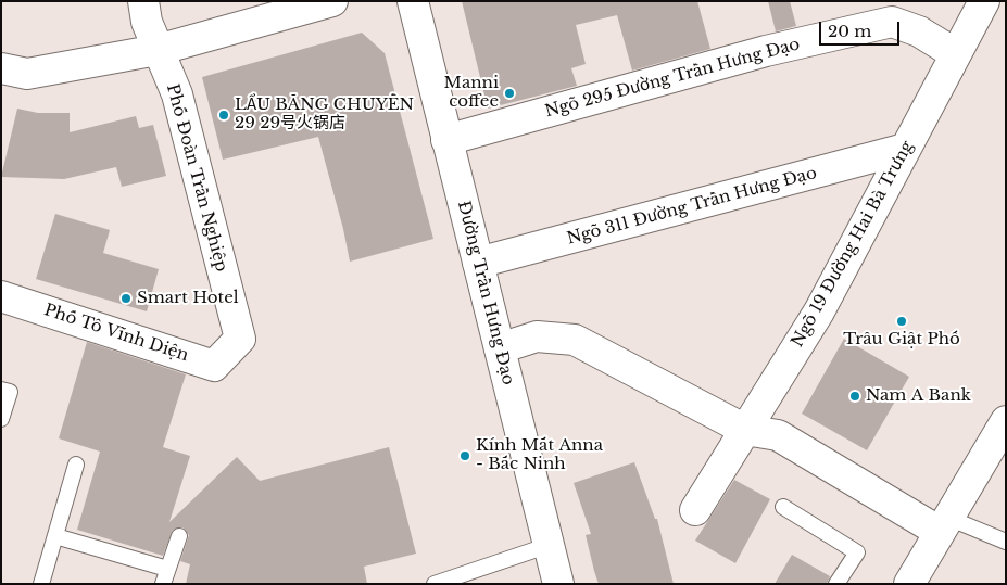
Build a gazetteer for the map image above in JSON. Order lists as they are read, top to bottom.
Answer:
{
  "streets": {
    "street": [
      "Ngõ 295 Đường Trần Hưng Đạo",
      "Phố Đoàn Trần Nghiệp",
      "Ngõ 311 Đường Trần Hưng Đạo",
      "Ngõ 19 Đường Hai Bà Trưng",
      "Đường Trần Hưng Đạo",
      "Phố Tô Vĩnh Diện"
    ]
  },
  "crossings": [
    ["Ngõ 295 Đường Trần Hưng Đạo", "Ngõ 19 Đường Hai Bà Trưng"],
    ["Ngõ 295 Đường Trần Hưng Đạo", "Đường Trần Hưng Đạo"],
    ["Phố Đoàn Trần Nghiệp", "Phố Tô Vĩnh Diện"],
    ["Ngõ 311 Đường Trần Hưng Đạo", "Ngõ 19 Đường Hai Bà Trưng"],
    ["Ngõ 311 Đường Trần Hưng Đạo", "Đường Trần Hưng Đạo"]
  ],
  "places": [
    "Manni coffee",
    "LẨU BĂNG CHUYỀN 29 29号火锅店",
    "Smart Hotel",
    "Trâu Giật Phố",
    "Nam A Bank",
    "Kính Mắt Anna - Bắc Ninh"
  ],
  "scale_bar": "20 m"
}
